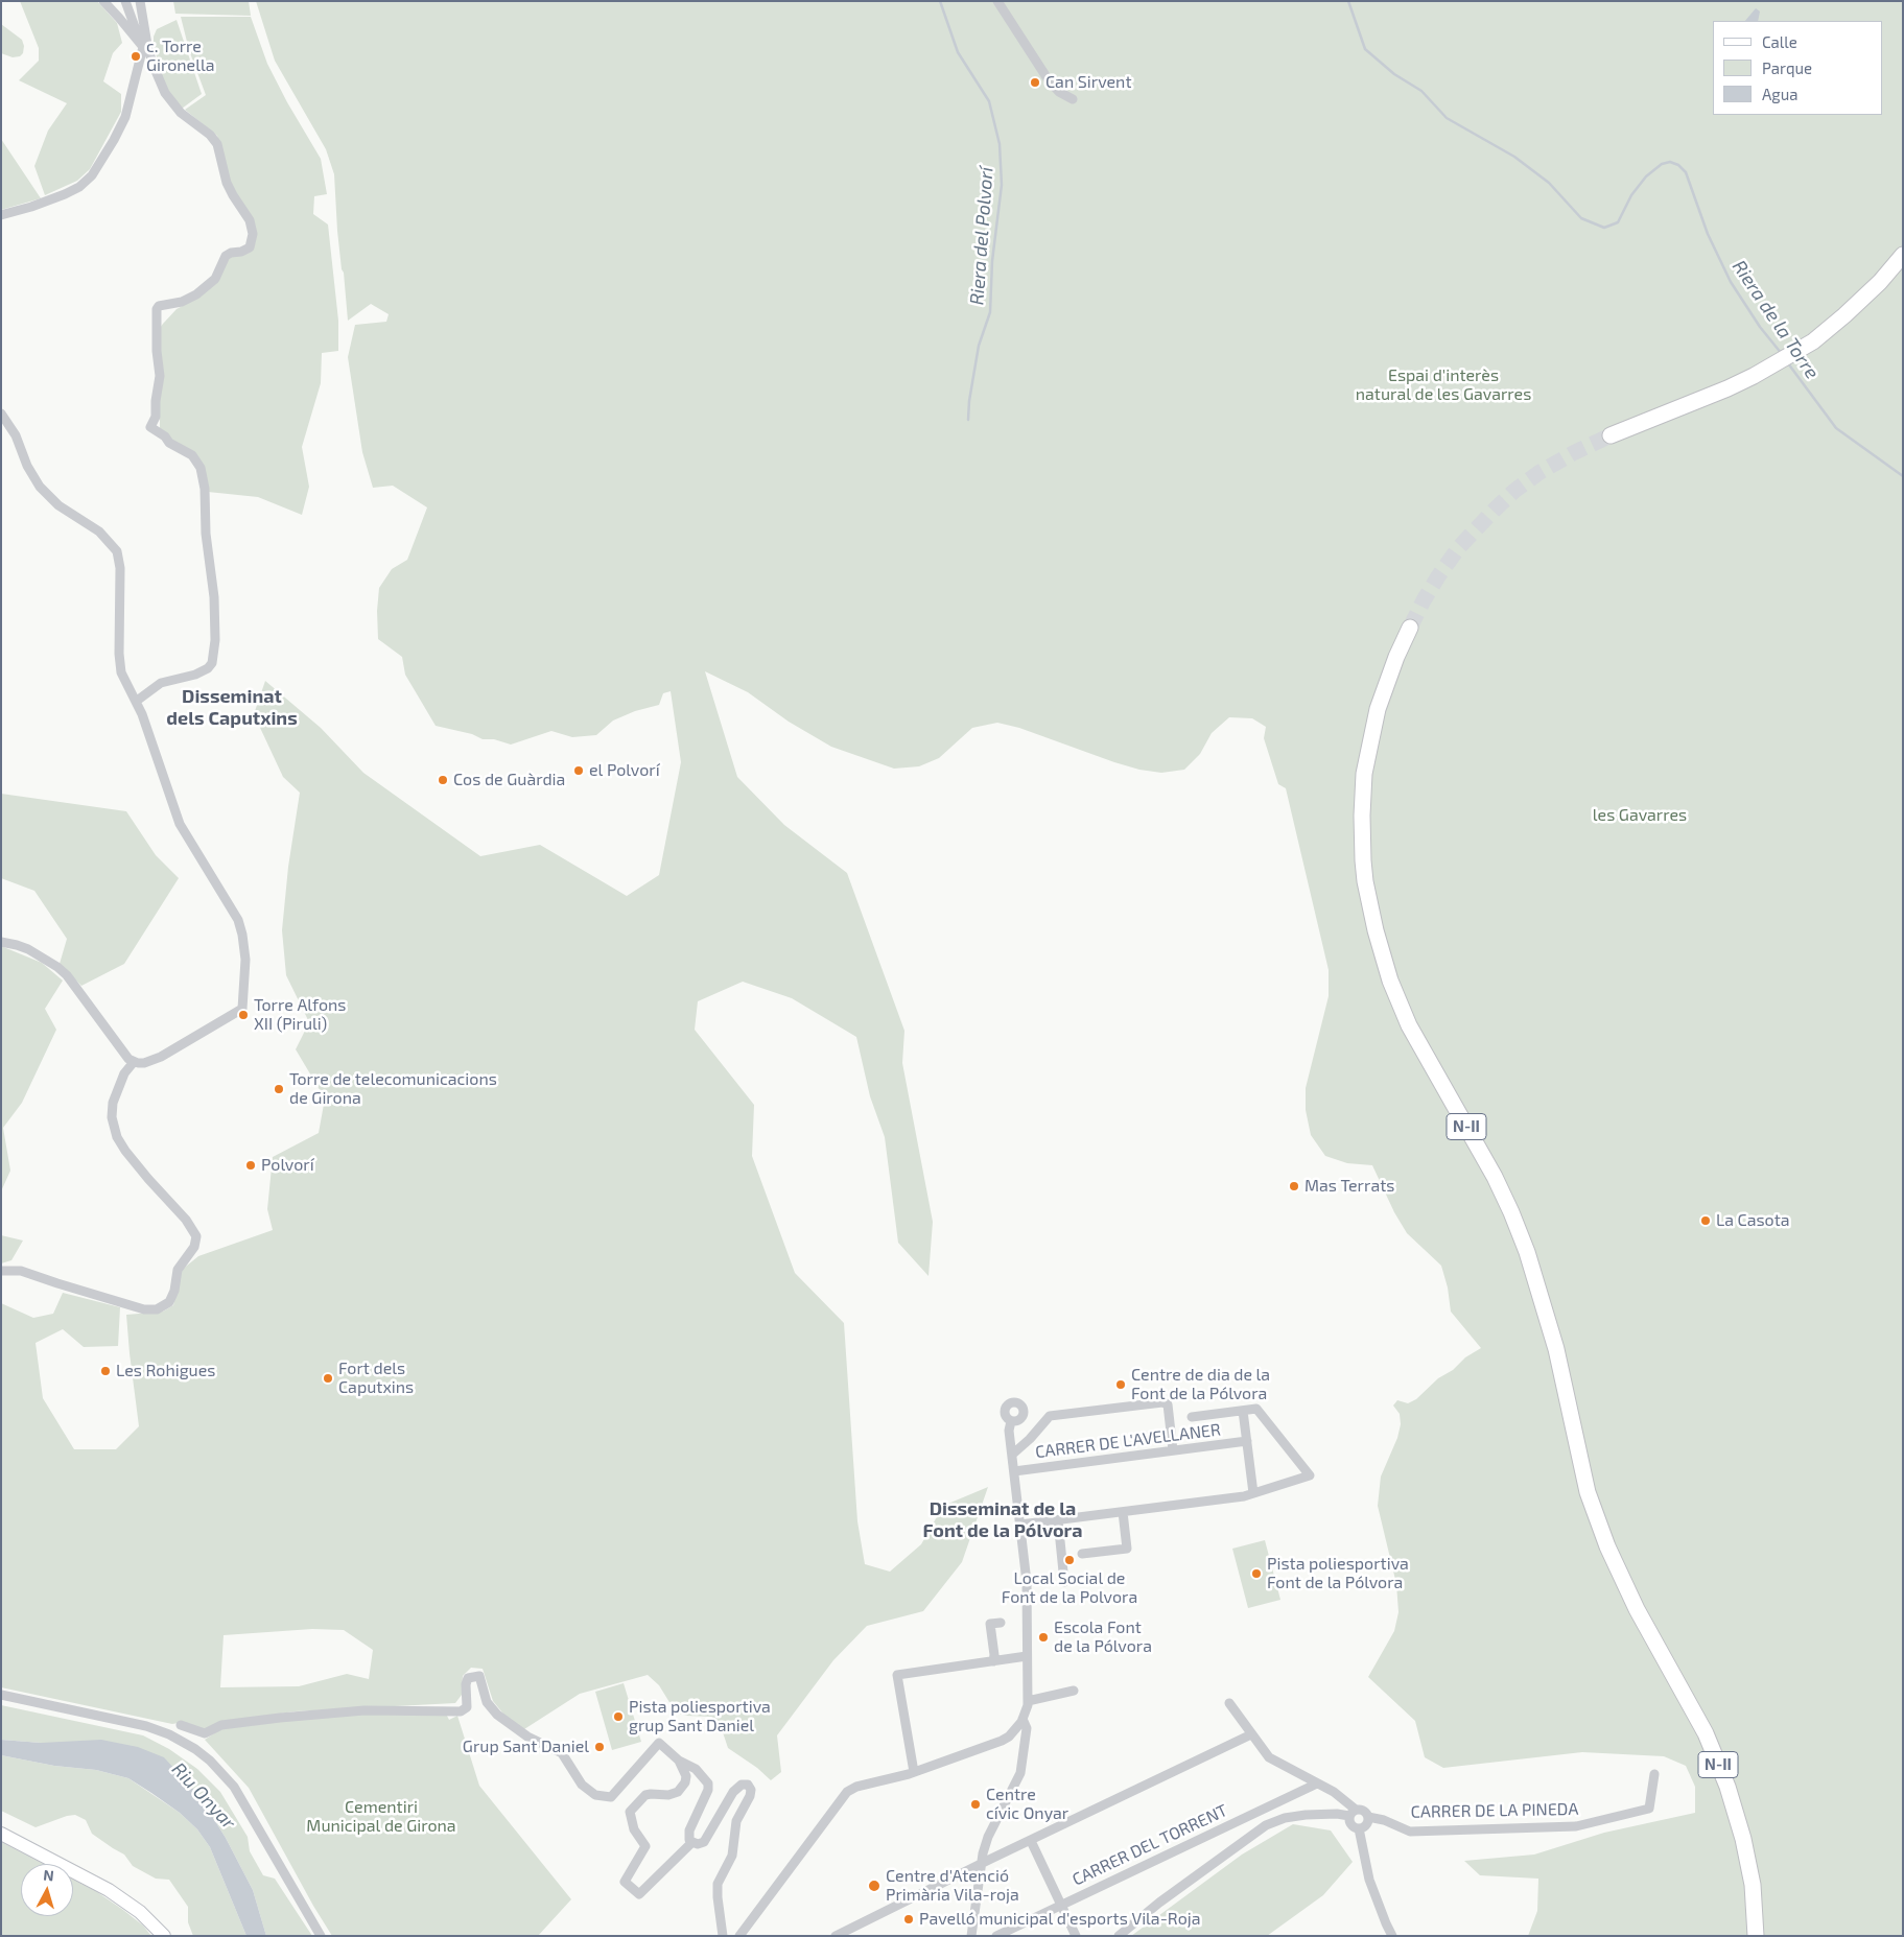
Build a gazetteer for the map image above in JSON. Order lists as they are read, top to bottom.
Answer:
{
  "streets": {
    "highway": ["N-II"],
    "street": ["CARRER DE L'AVELLANER", "CARRER DE LA PINEDA", "CARRER DEL TORRENT"]
  },
  "districts": ["Disseminat dels Caputxins", "Disseminat de la Font de la Pólvora"],
  "water": ["Riera del Polvorí", "Riera de la Torre", "Riu Onyar"],
  "parks": ["Espai d'interès natural de les Gavarres", "les Gavarres", "Cementiri Municipal de Girona"],
  "places": [
    "c. Torre Gironella",
    "Can Sirvent",
    "el Polvorí",
    "Cos de Guàrdia",
    "Torre Alfons XII (Piruli)",
    "Torre de telecomunicacions de Girona",
    "Polvorí",
    "Mas Terrats",
    "La Casota",
    "Les Rohigues",
    "Fort dels Caputxins",
    "Centre de dia de la Font de la Pólvora",
    "Local Social de Font de la Polvora",
    "Pista poliesportiva Font de la Pólvora",
    "Escola Font de la Pólvora",
    "Pista poliesportiva grup Sant Daniel",
    "Grup Sant Daniel",
    "Centre cívic Onyar",
    "Centre d'Atenció Primària Vila-roja",
    "Pavelló municipal d'esports Vila-Roja"
  ],
  "legend": ["Calle", "Parque", "Agua"],
  "north": "top"
}
